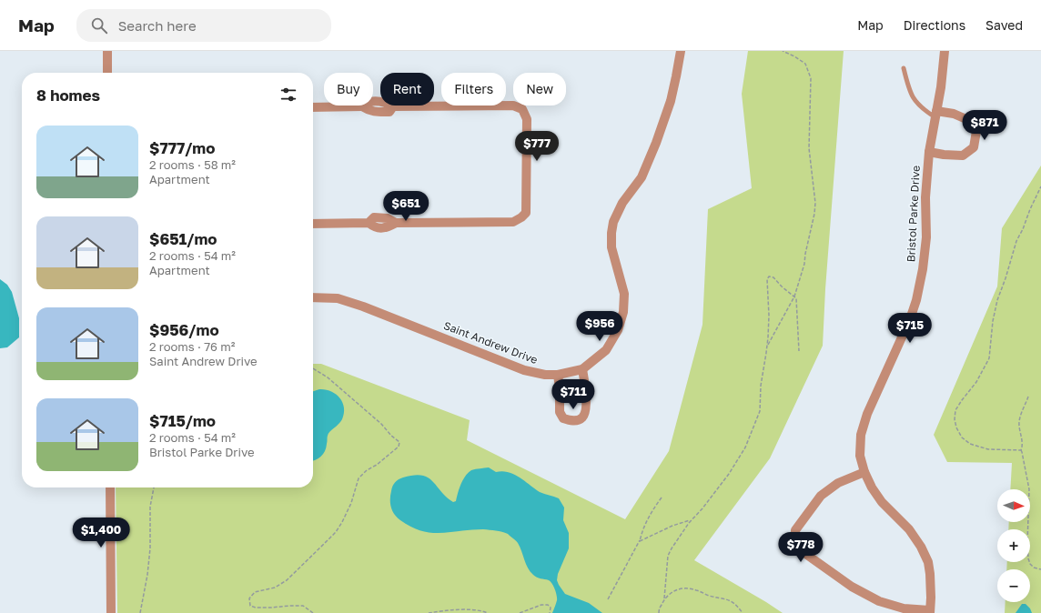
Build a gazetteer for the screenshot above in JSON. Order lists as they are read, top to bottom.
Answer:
{
  "streets": {
    "street": ["Bristol Parke Drive", "Saint Andrew Drive"]
  },
  "north": "right",
  "page": {
    "header": "Map",
    "search": "Search here",
    "nav": ["Map", "Directions", "Saved"],
    "chip": [
      "Buy",
      "Rent",
      "Filters",
      "New"
    ],
    "heading": "8 homes",
    "price": [
      "$871",
      "$777",
      "$651",
      "$956",
      "$715",
      "$711",
      "$1,400",
      "$778"
    ],
    "list": [
      {
        "name": "$777/mo",
        "note": "2 rooms · 58 m² · Apartment"
      },
      {
        "name": "$651/mo",
        "note": "2 rooms · 54 m² · Apartment"
      },
      {
        "name": "$956/mo",
        "note": "2 rooms · 76 m² · Saint Andrew Drive"
      },
      {
        "name": "$715/mo",
        "note": "2 rooms · 54 m² · Bristol Parke Drive"
      }
    ],
    "map_buttons": ["+", "−"]
  }
}
